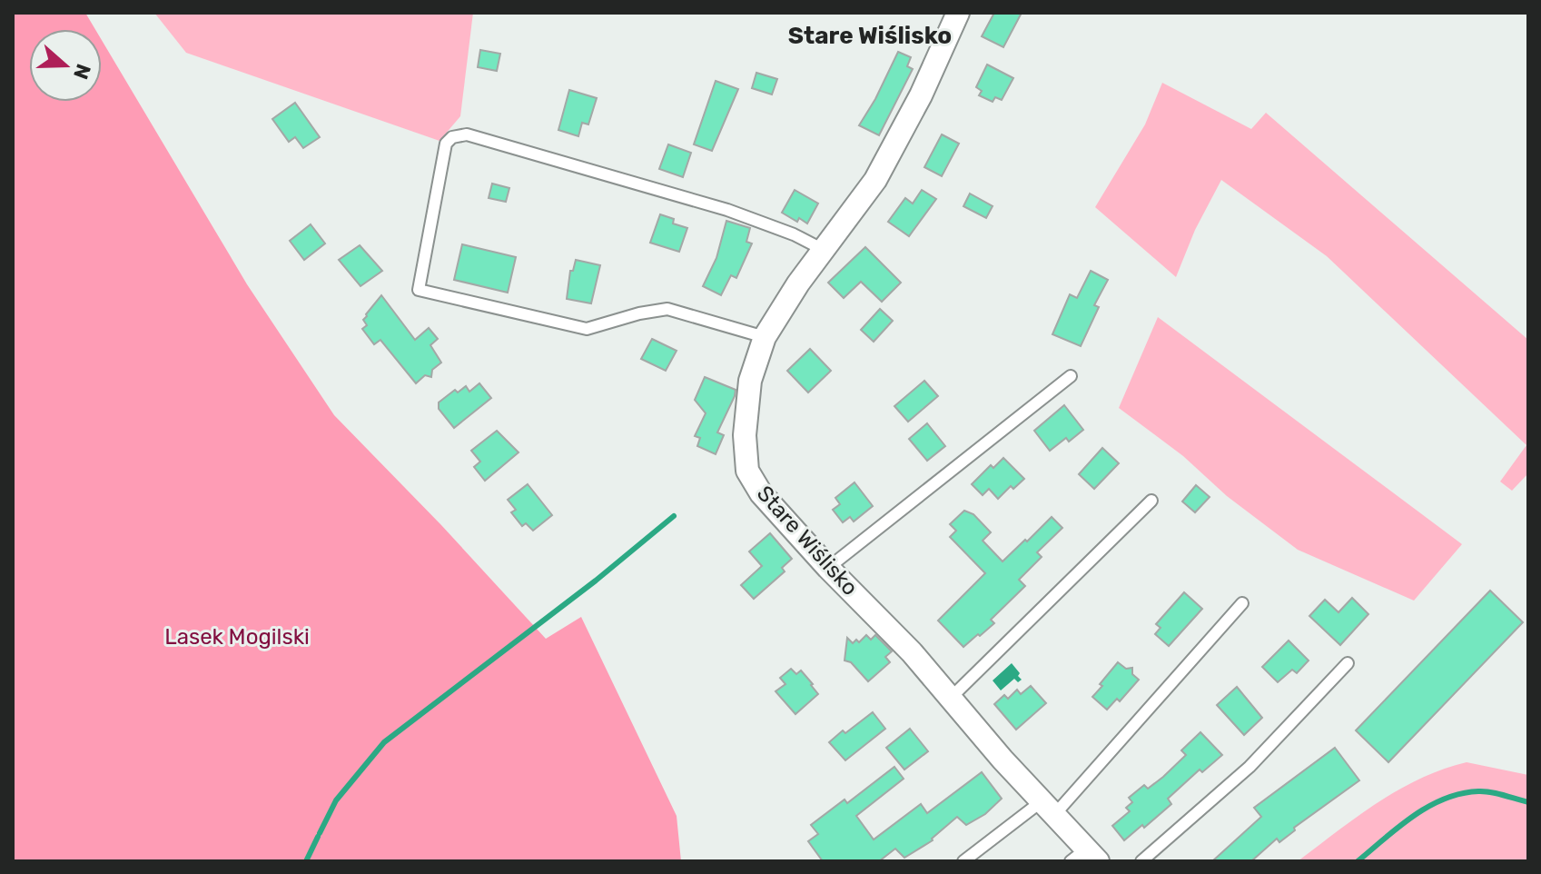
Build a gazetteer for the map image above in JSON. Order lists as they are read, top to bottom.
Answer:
{
  "streets": {
    "street": ["Stare Wiślisko"]
  },
  "districts": ["Stare Wiślisko"],
  "parks": ["Lasek Mogilski"],
  "north": "right"
}
